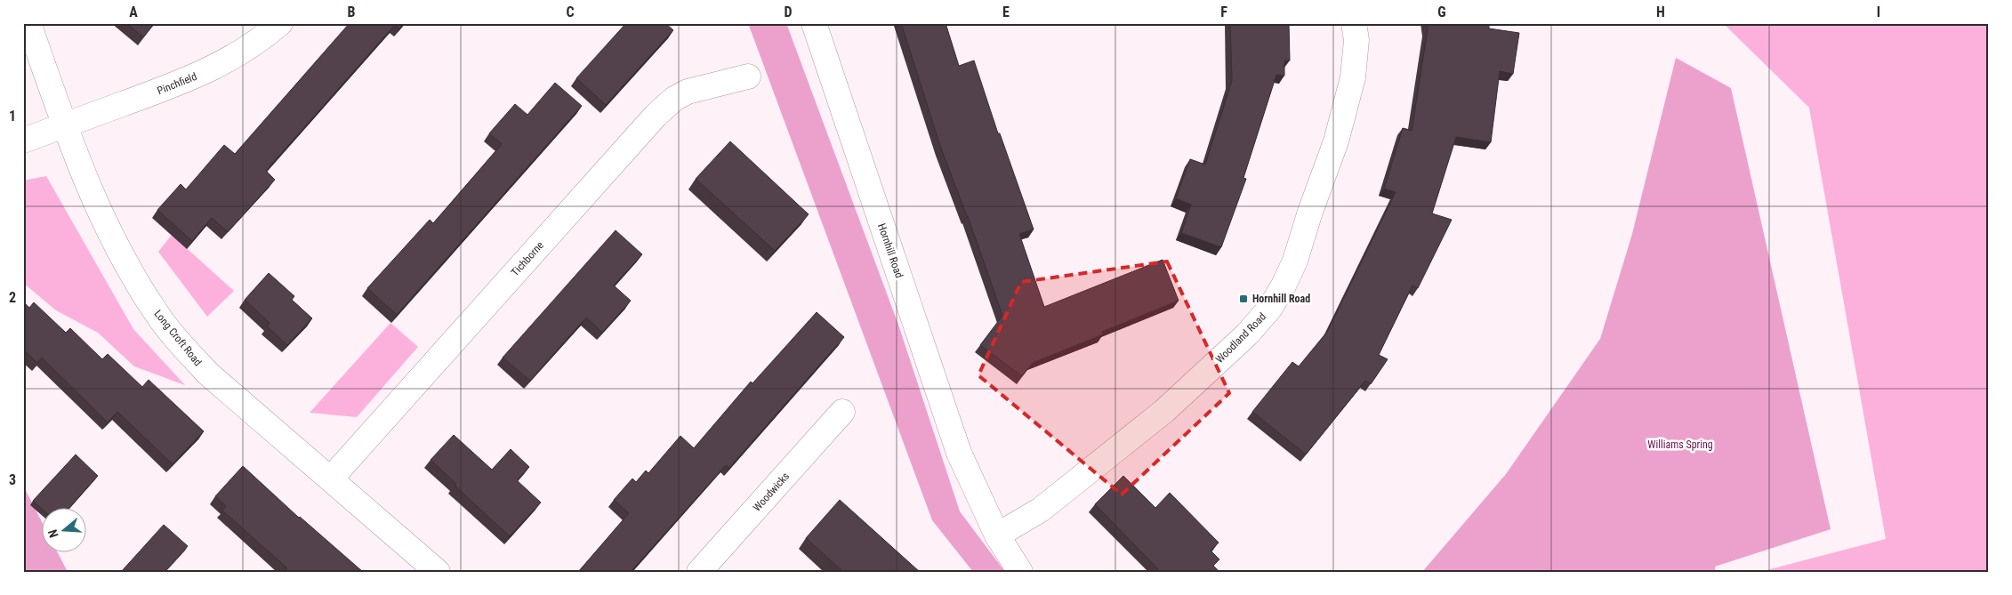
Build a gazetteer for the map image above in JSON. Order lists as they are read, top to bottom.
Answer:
{
  "streets": {
    "street": [
      "Pinchfield",
      "Hornhill Road",
      "Tichborne",
      "Long Croft Road",
      "Woodland Road",
      "Woodwicks"
    ]
  },
  "crossings": [
    ["Pinchfield", "Long Croft Road"],
    ["Hornhill Road", "Woodland Road"],
    ["Tichborne", "Long Croft Road"]
  ],
  "parks": ["Williams Spring"],
  "places": {
    "transit": ["Hornhill Road"]
  },
  "north": "left",
  "grid": {
    "columns": [
      "A",
      "B",
      "C",
      "D",
      "E",
      "F",
      "G",
      "H",
      "I"
    ],
    "rows": ["1", "2", "3"]
  }
}
